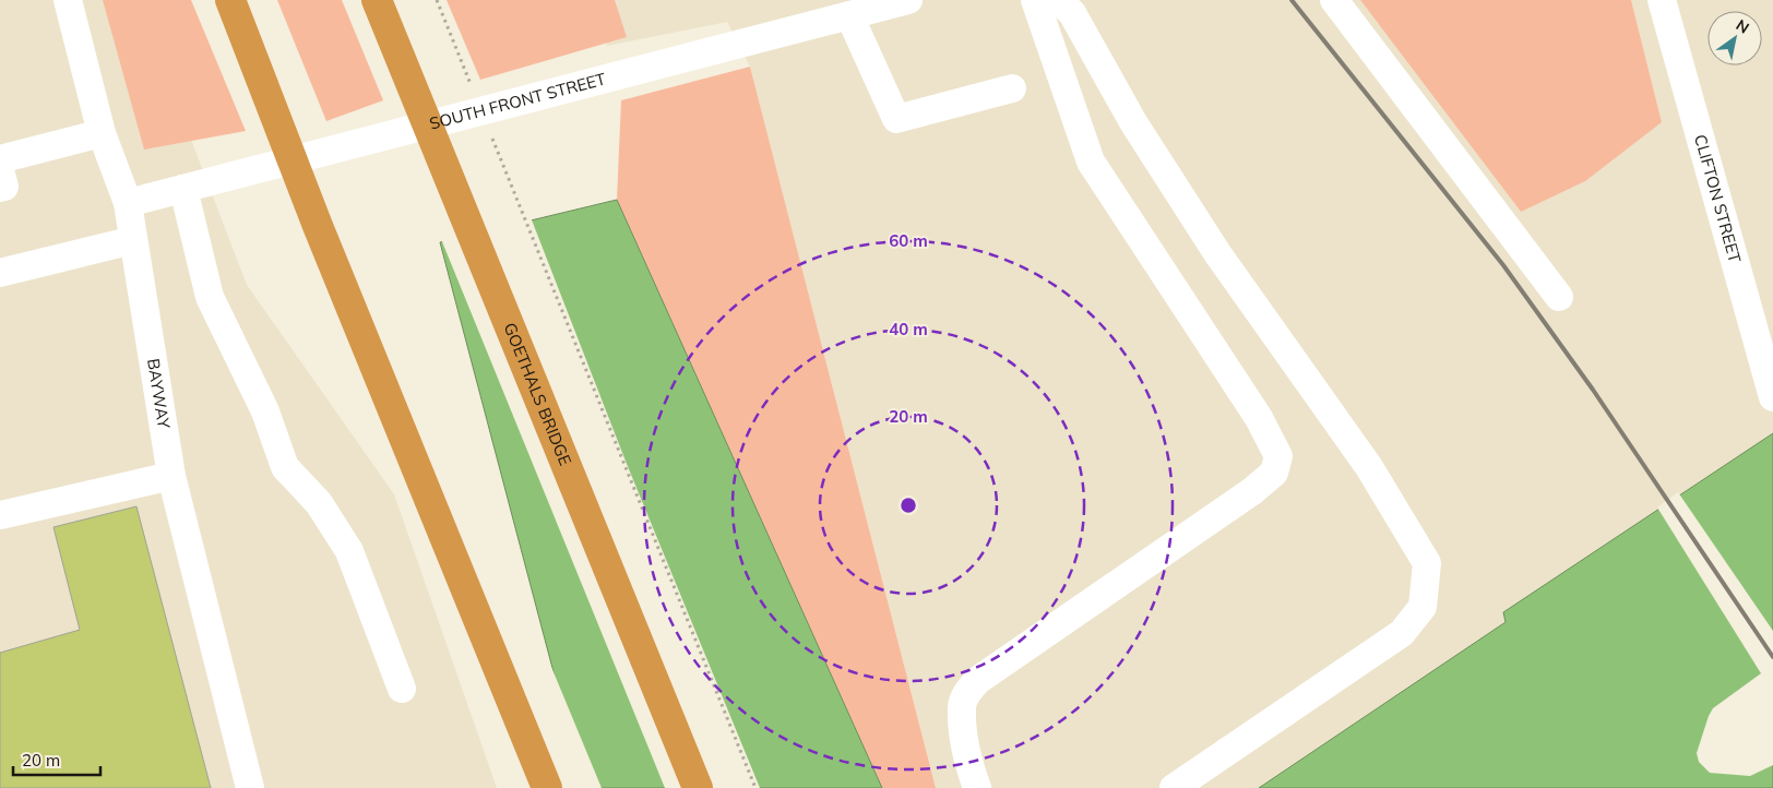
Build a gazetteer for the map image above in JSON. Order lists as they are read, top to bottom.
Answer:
{
  "streets": {
    "highway": ["GOETHALS BRIDGE"],
    "street": ["SOUTH FRONT STREET", "CLIFTON STREET", "BAYWAY"]
  },
  "crossings": [
    ["SOUTH FRONT STREET", "BAYWAY"]
  ],
  "scale_bar": "20 m",
  "north": "top right",
  "rings": ["60 m", "40 m", "20 m"]
}
